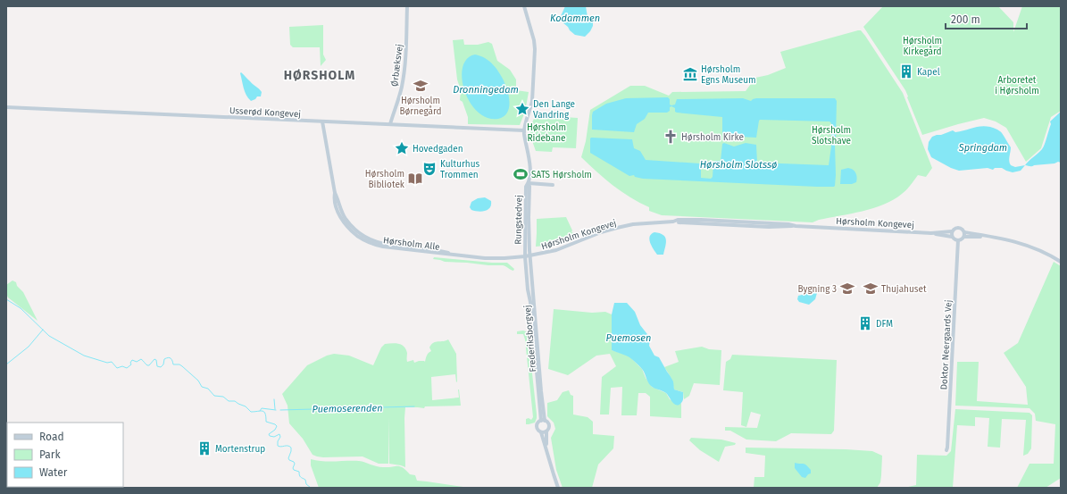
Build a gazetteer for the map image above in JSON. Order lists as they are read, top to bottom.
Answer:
{
  "streets": {
    "main road": [
      "Ørbæksvej",
      "Usserød Kongevej",
      "Rungstedvej",
      "Hørsholm Kongevej",
      "Hørsholm Alle",
      "Frederiksborgvej",
      "Doktor Neergaards Vej"
    ]
  },
  "crossings": [
    ["Ørbæksvej", "Usserød Kongevej"],
    ["Usserød Kongevej", "Rungstedvej"],
    ["Usserød Kongevej", "Hørsholm Alle"],
    ["Rungstedvej", "Hørsholm Kongevej"],
    ["Rungstedvej", "Hørsholm Alle"],
    ["Rungstedvej", "Frederiksborgvej"],
    ["Hørsholm Kongevej", "Hørsholm Alle"],
    ["Hørsholm Kongevej", "Frederiksborgvej"],
    ["Hørsholm Kongevej", "Doktor Neergaards Vej"],
    ["Hørsholm Alle", "Frederiksborgvej"]
  ],
  "districts": ["HØRSHOLM"],
  "water": [
    "Kodammen",
    "Dronningedam",
    "Springdam",
    "Hørsholm Slotssø",
    "Puemosen",
    "Puemoserenden"
  ],
  "parks": [
    "Hørsholm Kirkegård",
    "Arboretet i Hørsholm",
    "Hørsholm Ridebane",
    "Hørsholm Slotshave"
  ],
  "places": {
    "building": ["Kapel", "DFM", "Mortenstrup"],
    "museum": ["Hørsholm Egns Museum"],
    "school or university": ["Hørsholm Børnegård", "Bygning 3", "Thujahuset"],
    "place": ["Den Lange Vandring", "Hovedgaden"],
    "church": ["Hørsholm Kirke"],
    "theatre": ["Kulturhus Trommen"],
    "sports": ["SATS Hørsholm"],
    "library": ["Hørsholm Bibliotek"]
  },
  "legend": ["Road", "Park", "Water"],
  "scale_bar": "200 m"
}
